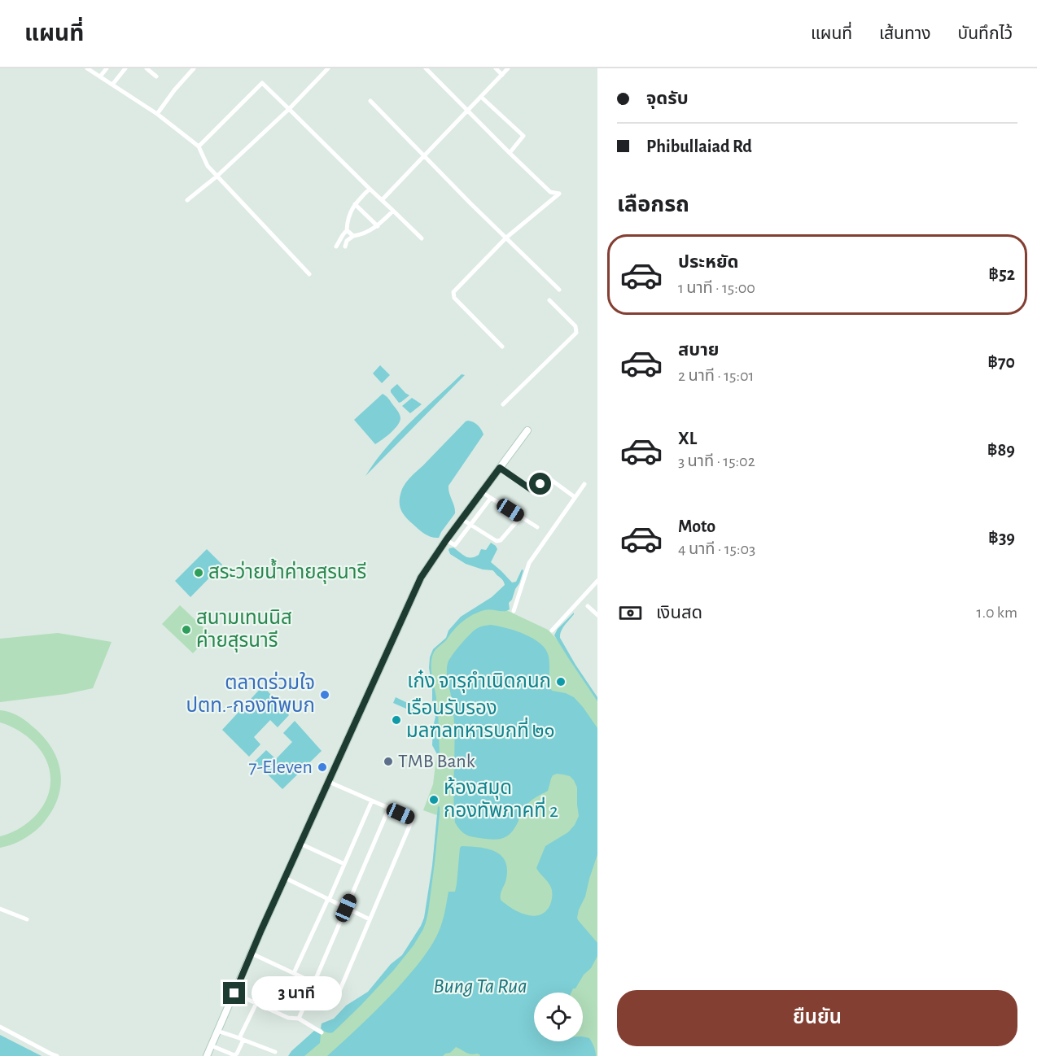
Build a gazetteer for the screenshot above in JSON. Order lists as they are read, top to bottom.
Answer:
{
  "water": ["Bung Ta Rua"],
  "places": [
    "สระว่ายนํ้าค่ายสุรนารี",
    "สนามเทนนิส ค่ายสุรนารี",
    "เก๋ง จารุกำเนิดกนก",
    "ตลาดร่วมใจ ปตท.-กองทัพบก",
    "เรือนรับรอง มลฑลทหารบกที่ ๒๑",
    "TMB Bank",
    "7-Eleven",
    "ห้องสมุด กองทัพภาคที่ 2"
  ],
  "page": {
    "header": "แผนที่",
    "nav": ["แผนที่", "เส้นทาง", "บันทึกไว้"],
    "banner": ["จุดรับ", "Phibullaiad Rd"],
    "heading": "เลือกรถ",
    "list": [
      {
        "name": "ประหยัด",
        "note": "1 นาที · 15:00",
        "value": "฿52"
      },
      {
        "name": "สบาย",
        "note": "2 นาที · 15:01",
        "value": "฿70"
      },
      {
        "name": "XL",
        "note": "3 นาที · 15:02",
        "value": "฿89"
      },
      {
        "name": "Moto",
        "note": "4 นาที · 15:03",
        "value": "฿39"
      }
    ],
    "pay": ["เงินสด", "1.0 km"],
    "bubble": "3 นาที",
    "buttons": "ยืนยัน"
  }
}
